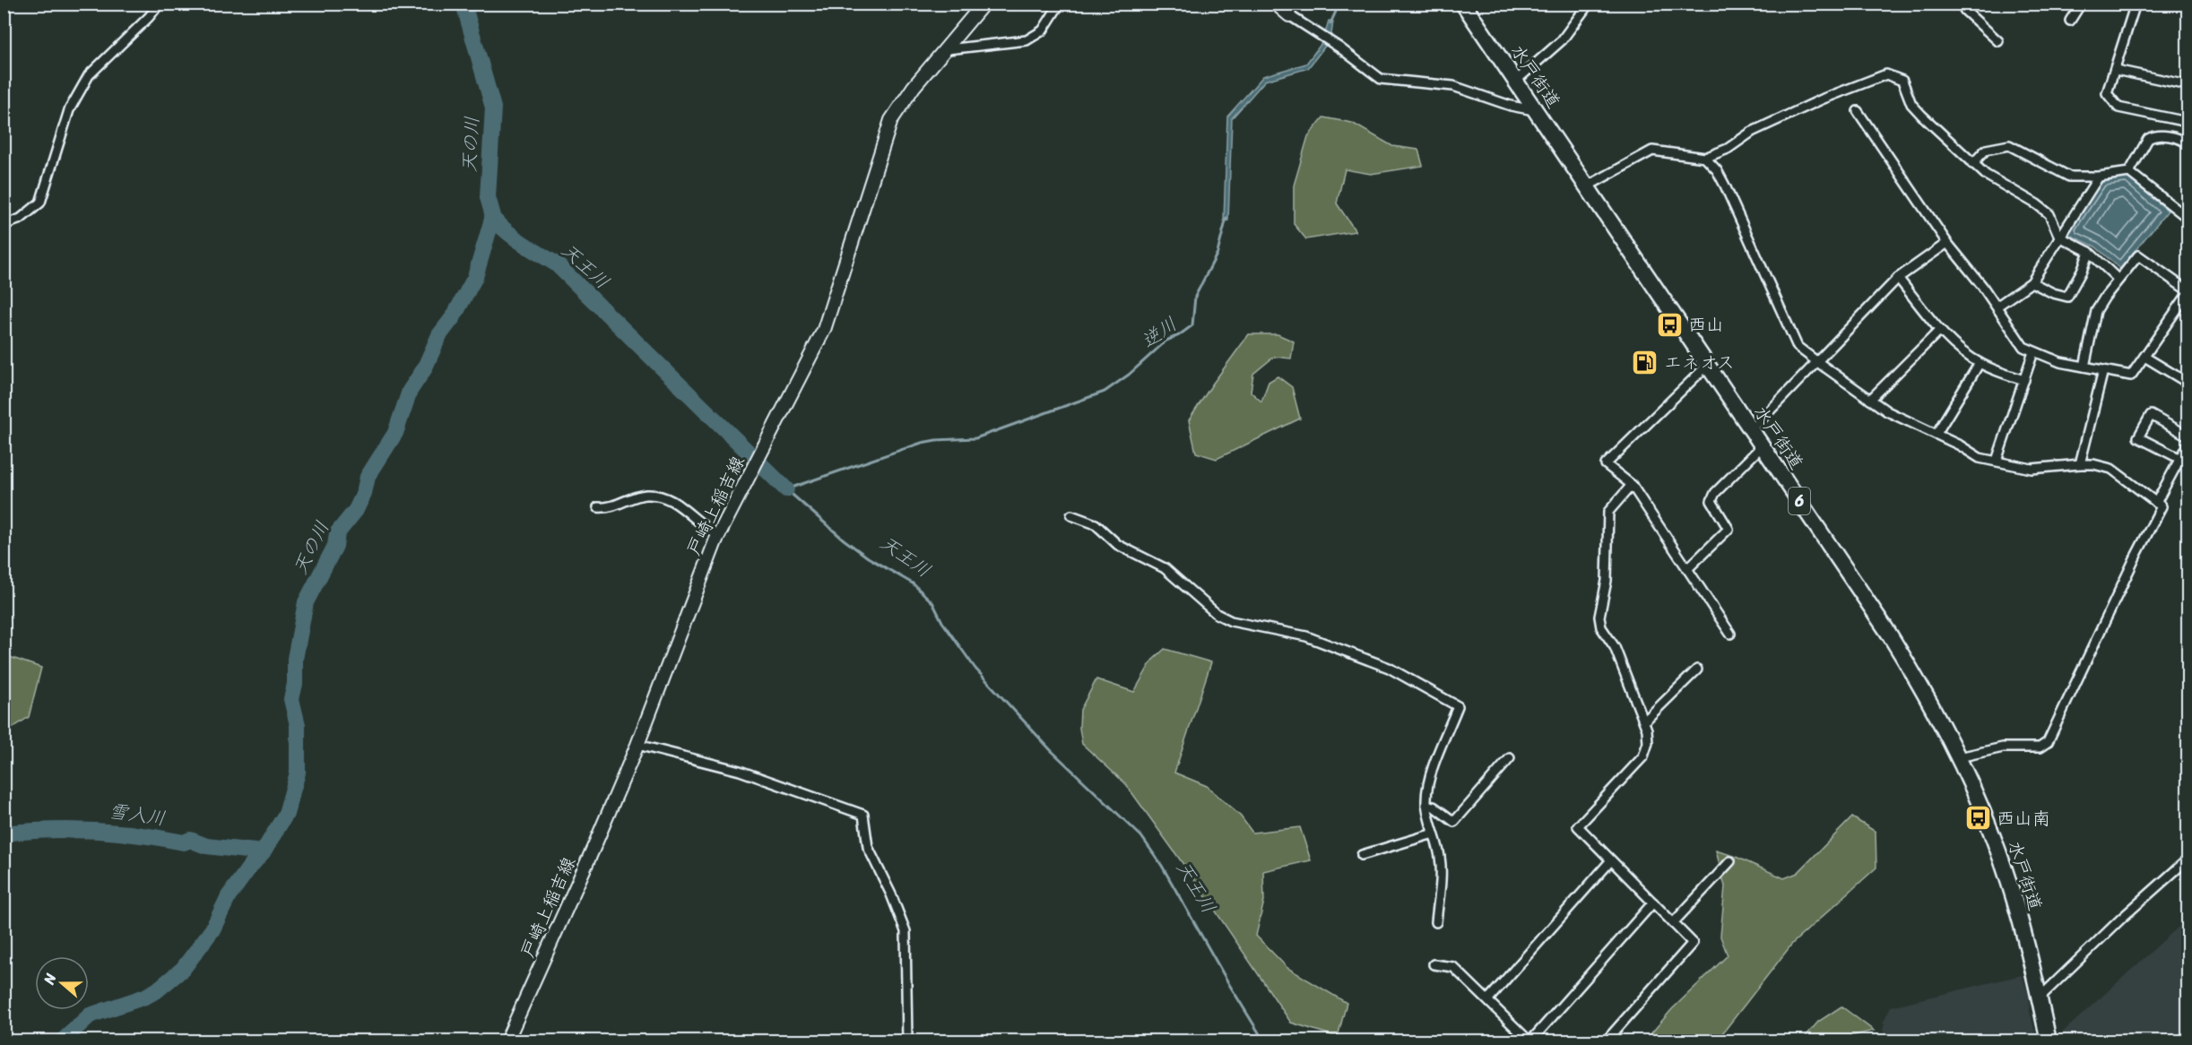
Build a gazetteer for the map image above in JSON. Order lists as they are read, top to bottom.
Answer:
{
  "streets": {
    "highway": ["水戸街道", "6"],
    "main road": ["戸崎上稲吉線"]
  },
  "water": [
    "天の川",
    "天王川",
    "逆川",
    "雪入川"
  ],
  "places": {
    "bus stop": ["西山", "西山南"],
    "fuel station": ["エネオス"]
  },
  "north": "left"
}
